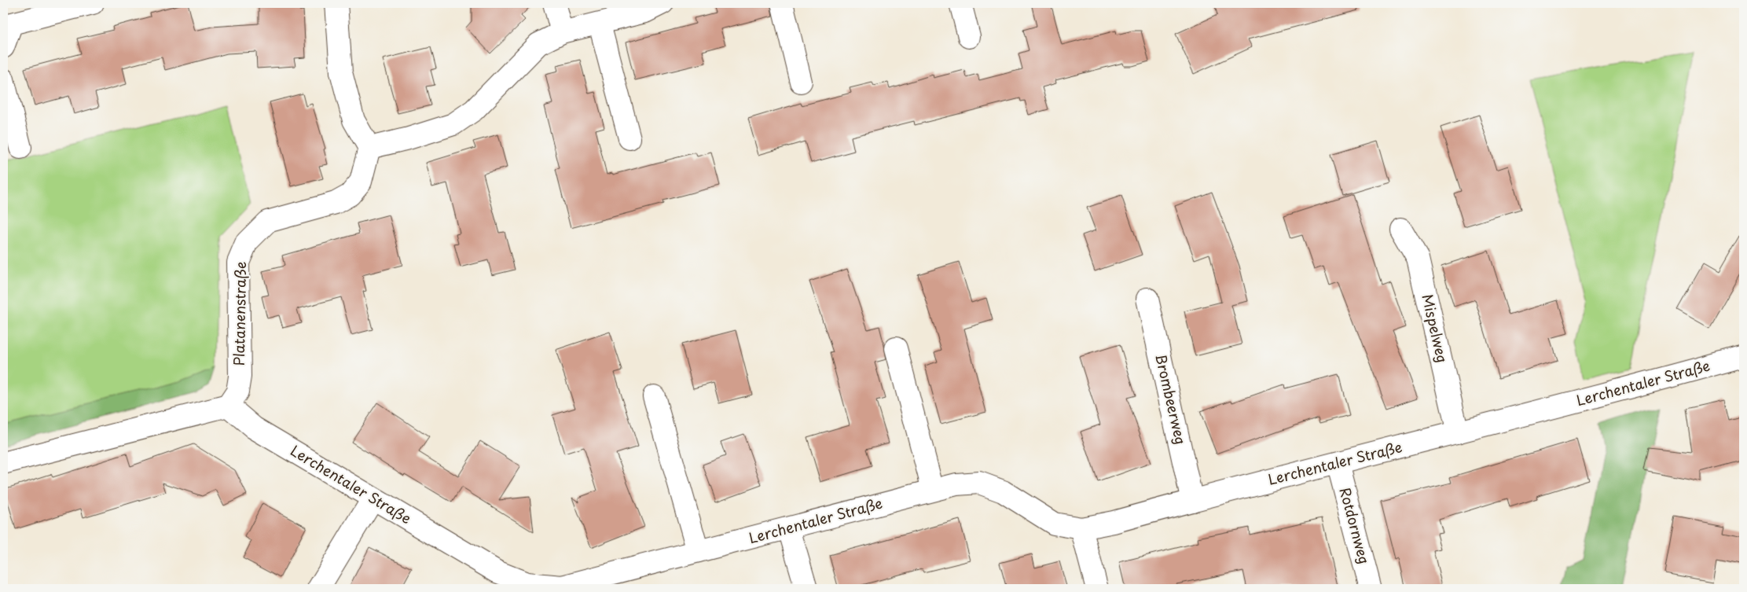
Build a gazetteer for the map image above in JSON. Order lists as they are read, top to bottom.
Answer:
{
  "streets": {
    "street": [
      "Platanenstraße",
      "Mispelweg",
      "Lerchentaler Straße",
      "Brombeerweg",
      "Rotdornweg"
    ]
  },
  "crossings": [
    ["Platanenstraße", "Lerchentaler Straße"],
    ["Mispelweg", "Lerchentaler Straße"],
    ["Lerchentaler Straße", "Brombeerweg"],
    ["Lerchentaler Straße", "Rotdornweg"]
  ]
}
